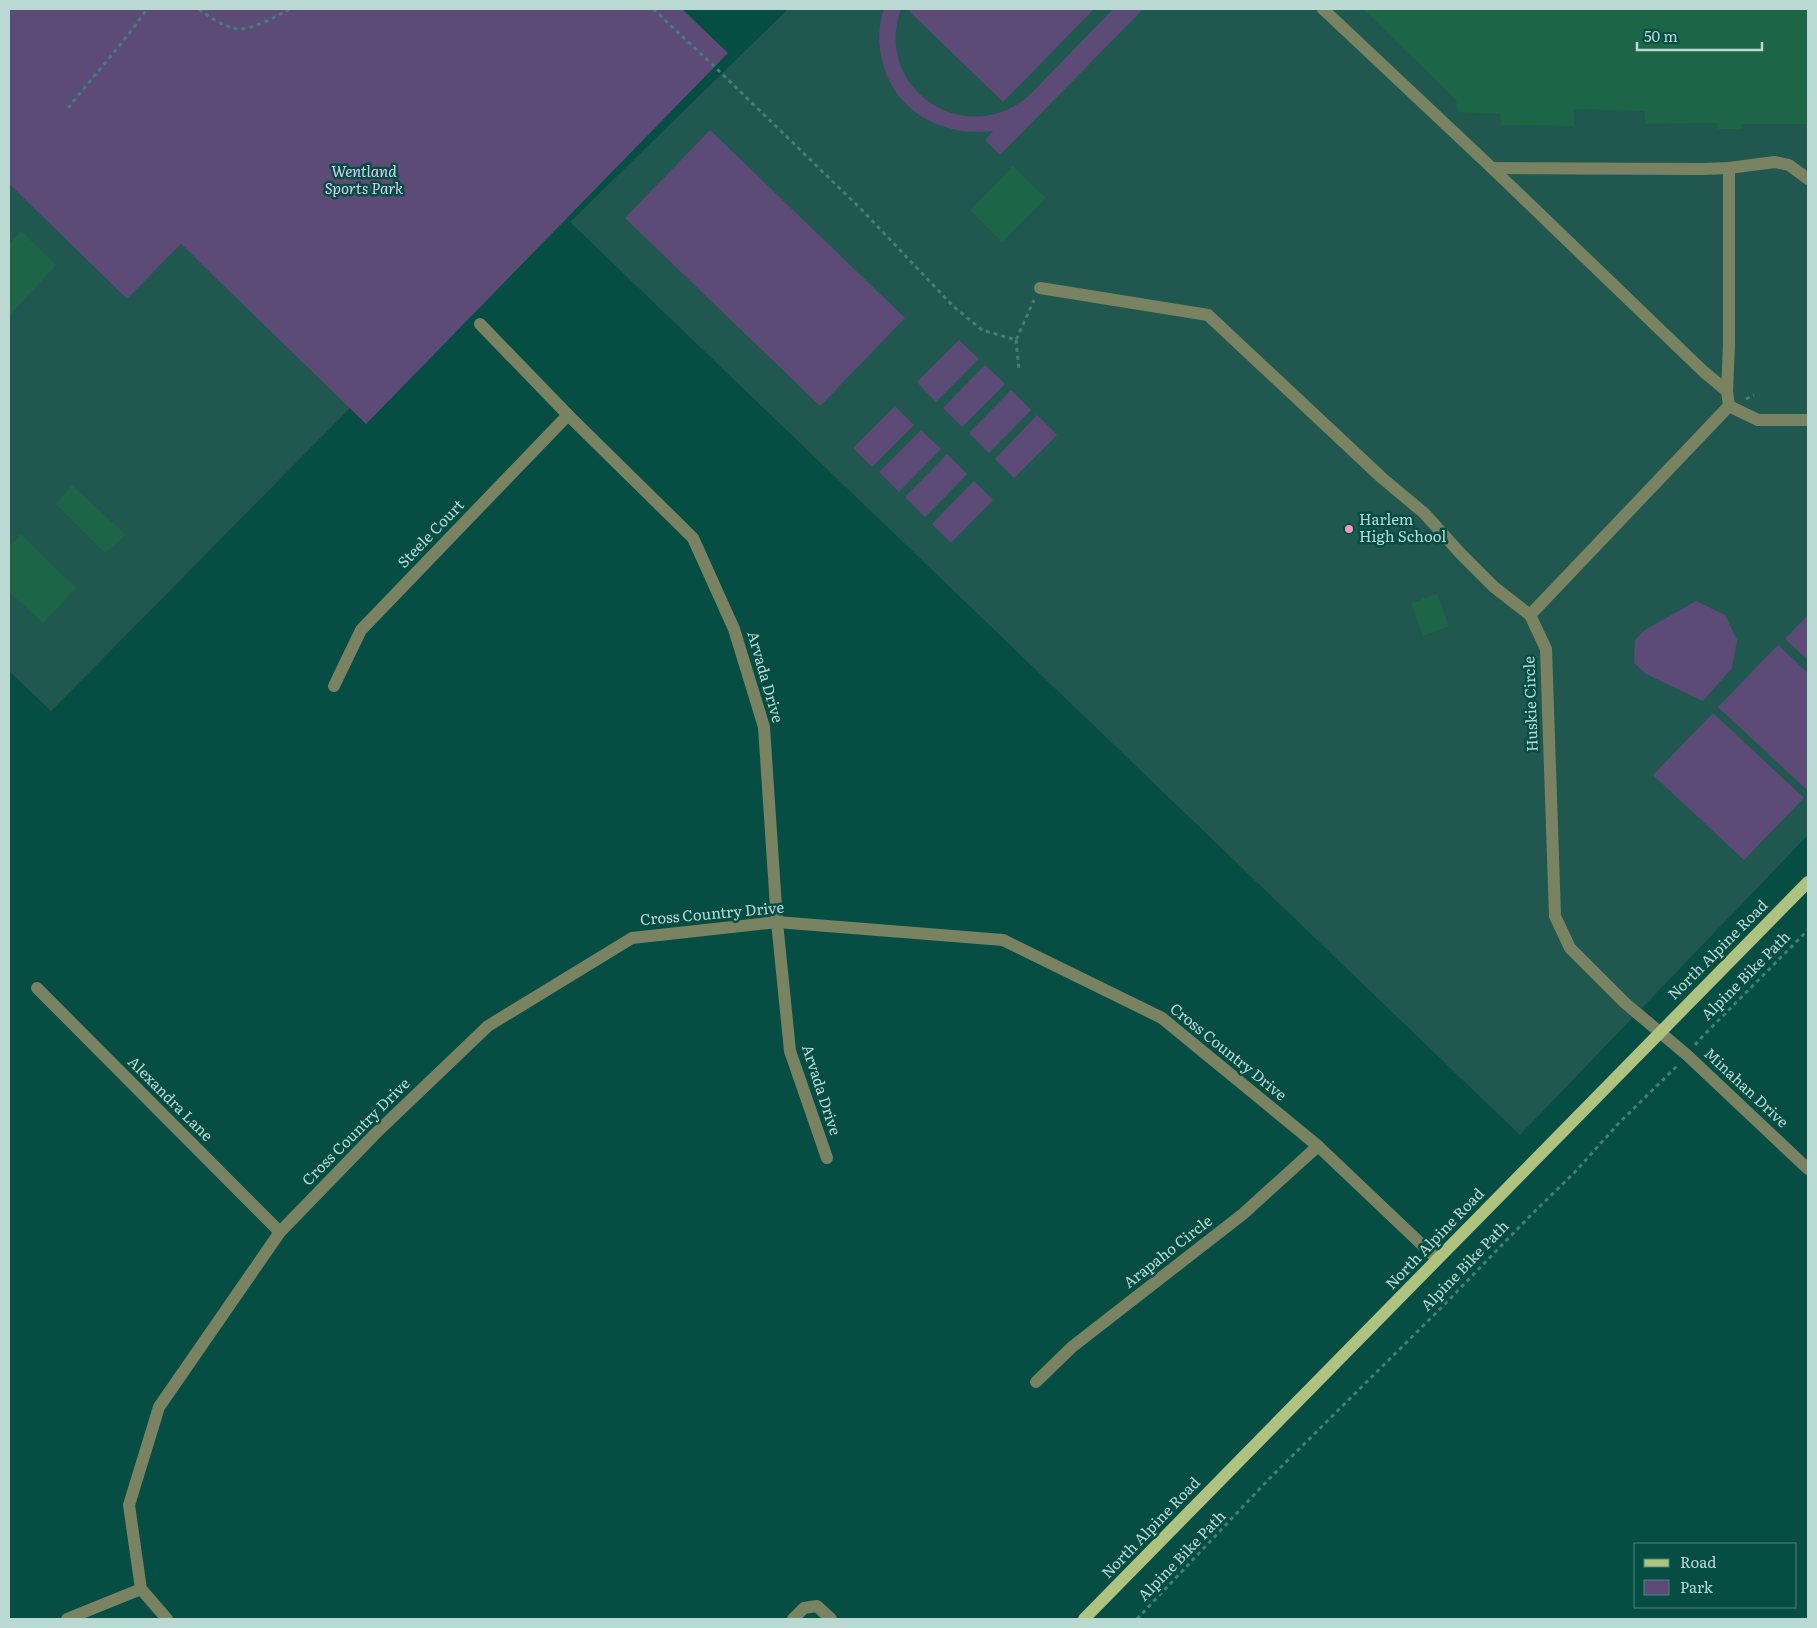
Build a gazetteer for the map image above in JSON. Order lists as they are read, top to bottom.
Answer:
{
  "streets": {
    "main road": ["North Alpine Road"],
    "street": [
      "Steele Court",
      "Arvada Drive",
      "Huskie Circle",
      "Cross Country Drive",
      "Minahan Drive",
      "Alexandra Lane",
      "Arapaho Circle"
    ],
    "path": ["Alpine Bike Path"]
  },
  "crossings": [
    ["Steele Court", "Arvada Drive"],
    ["Arvada Drive", "Cross Country Drive"],
    ["Huskie Circle", "North Alpine Road"],
    ["Huskie Circle", "Minahan Drive"],
    ["Cross Country Drive", "North Alpine Road"],
    ["Cross Country Drive", "Alexandra Lane"],
    ["Cross Country Drive", "Arapaho Circle"],
    ["North Alpine Road", "Minahan Drive"],
    ["Alpine Bike Path", "Minahan Drive"]
  ],
  "parks": ["Wentland Sports Park"],
  "places": ["Harlem High School"],
  "legend": ["Road", "Park"],
  "scale_bar": "50 m"
}
